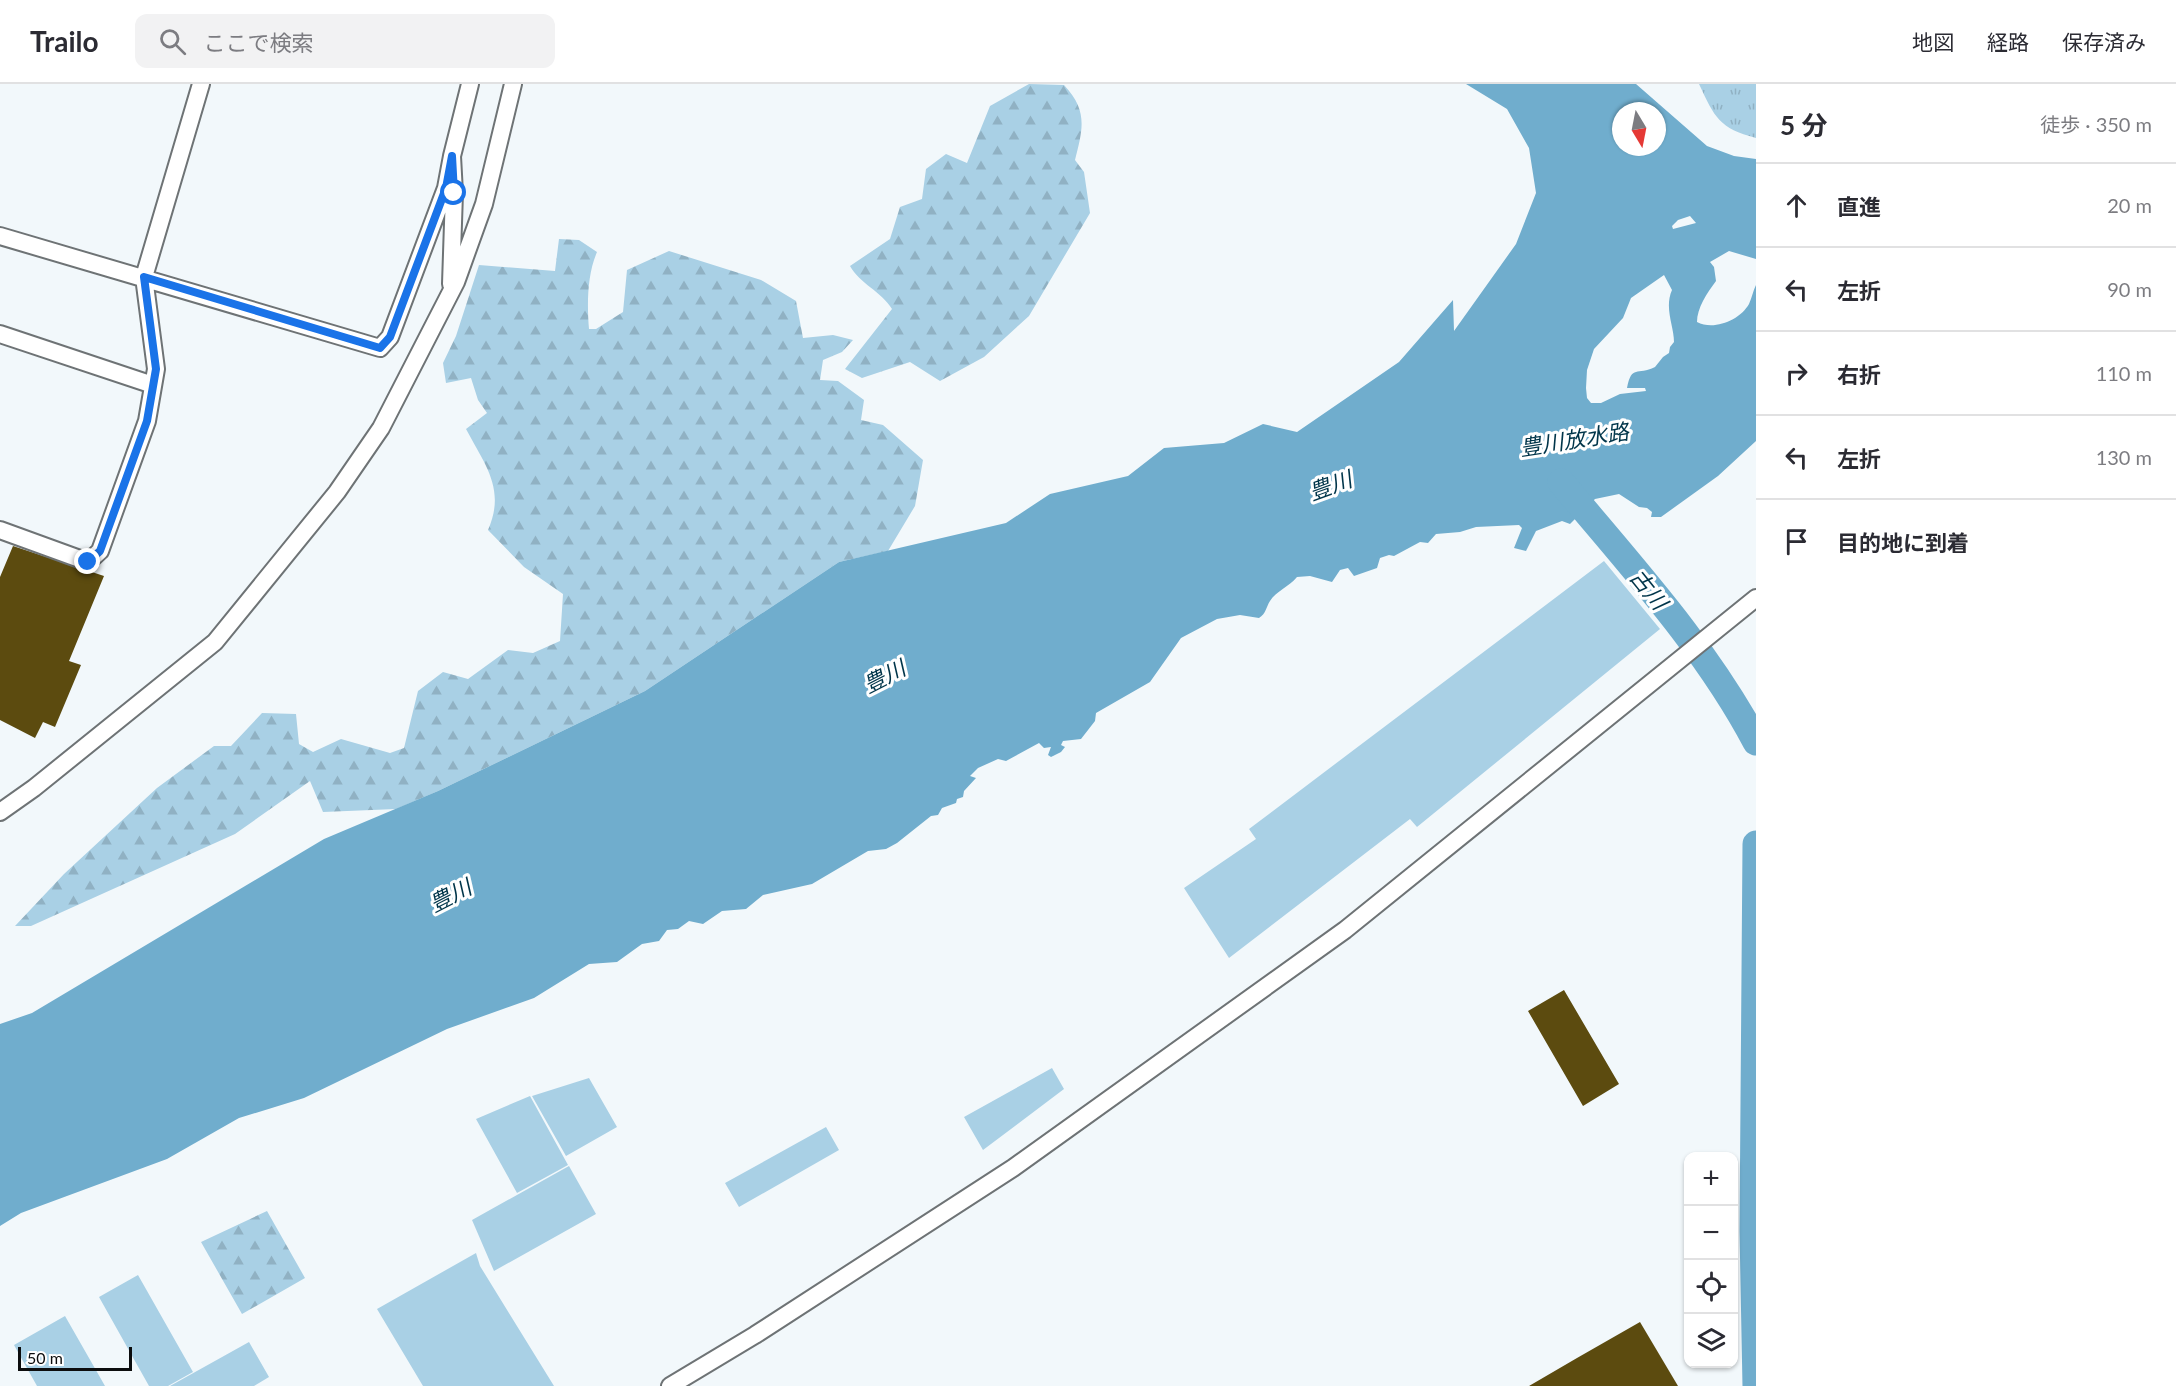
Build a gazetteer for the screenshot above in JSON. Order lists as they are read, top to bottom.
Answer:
{
  "water": ["豊川放水路", "豊川", "古川"],
  "scale_bar": "50 m",
  "north": "bottom",
  "page": {
    "header": "Trailo",
    "search": "ここで検索",
    "nav": ["地図", "経路", "保存済み"],
    "heading": ["5 分", "徒歩 · 350 m"],
    "list": [
      ["直進", "20 m"],
      ["左折", "90 m"],
      ["右折", "110 m"],
      ["左折", "130 m"],
      "目的地に到着"
    ],
    "map_buttons": ["+", "−"],
    "scale": "50 m"
  }
}
